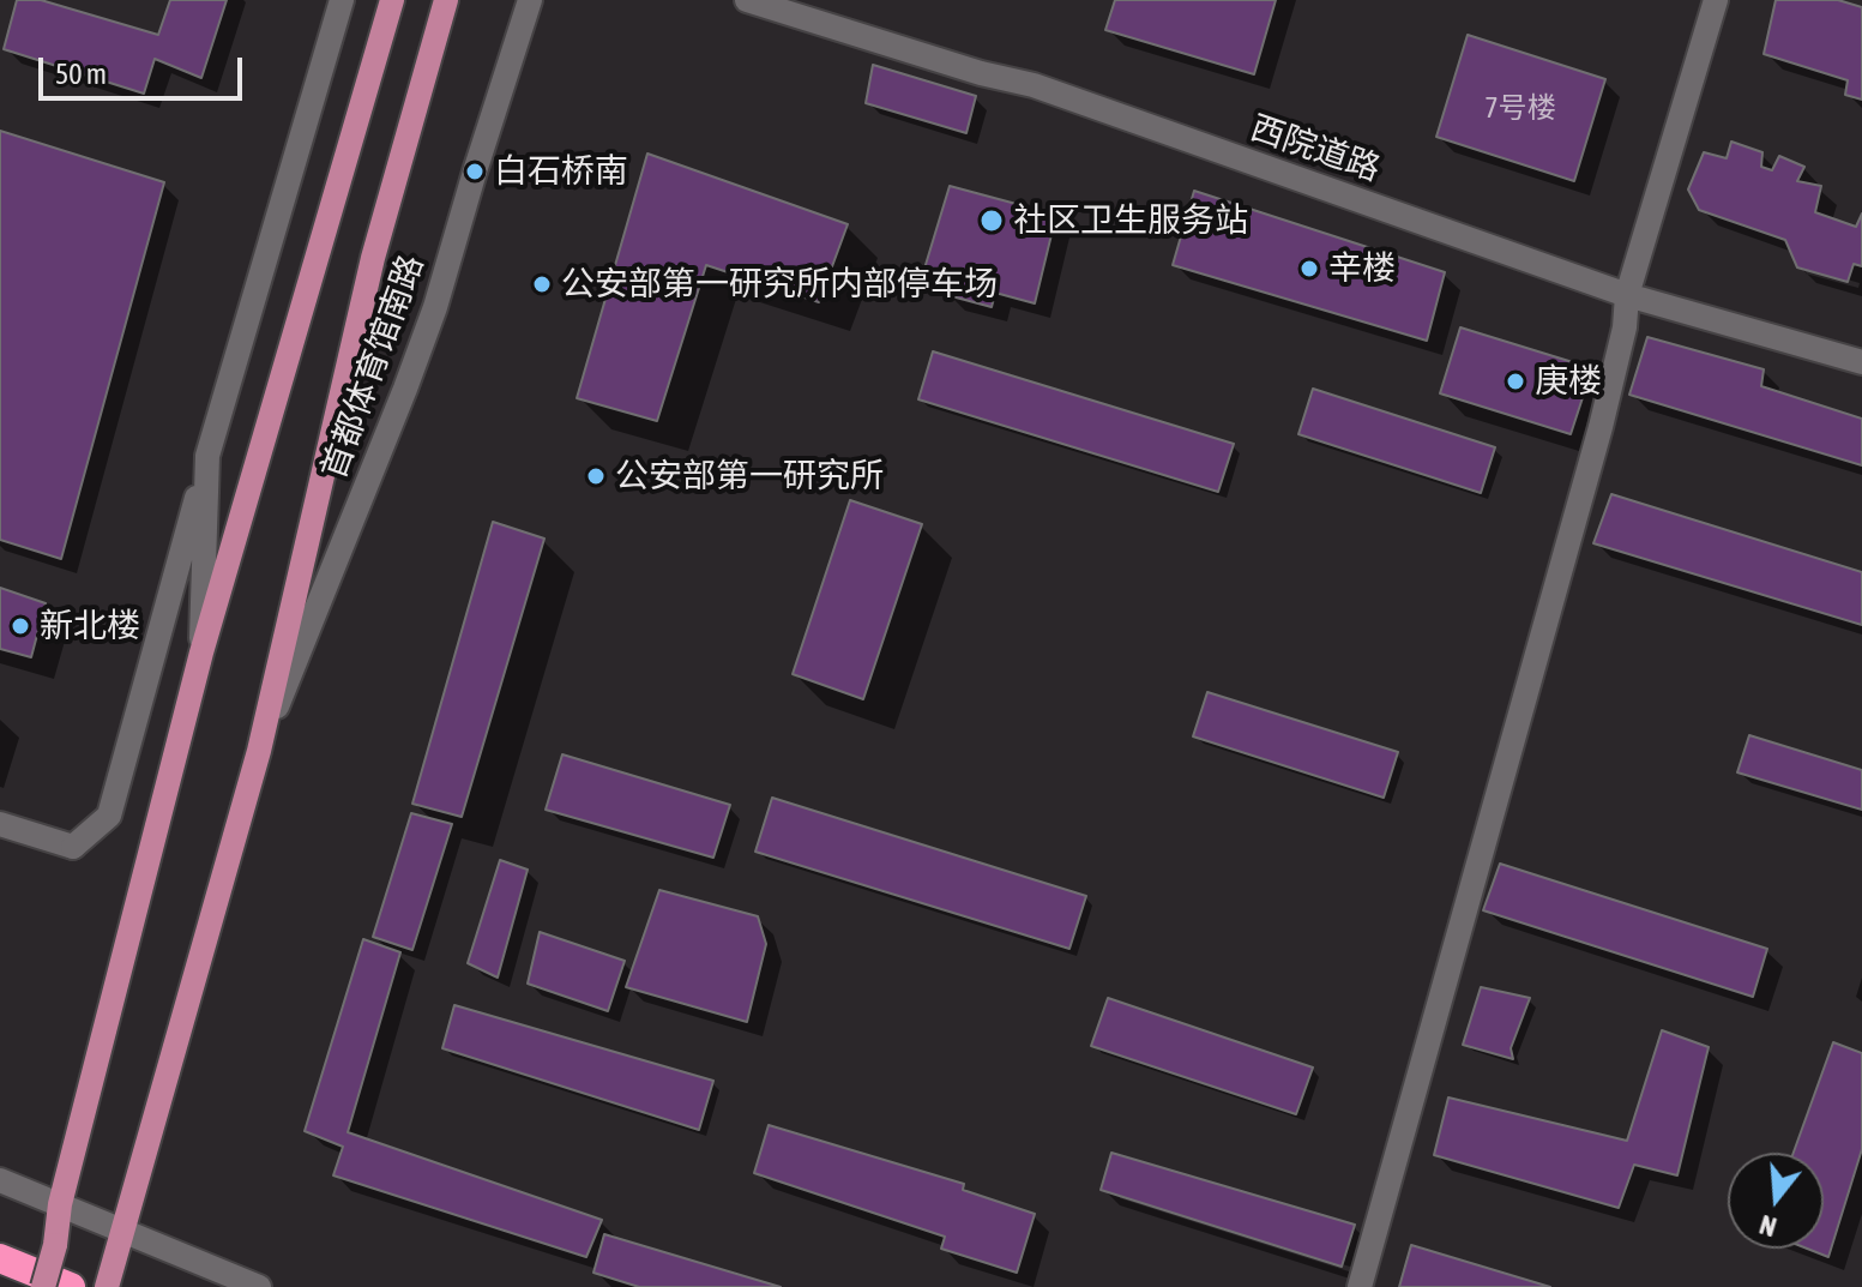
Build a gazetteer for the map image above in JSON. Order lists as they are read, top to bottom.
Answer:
{
  "streets": {
    "main road": ["首都体育馆南路"],
    "street": ["西院道路"]
  },
  "places": [
    "白石桥南",
    "社区卫生服务站",
    "辛楼",
    "公安部第一研究所内部停车场",
    "庚楼",
    "公安部第一研究所",
    "新北楼"
  ],
  "house_numbers": ["7号楼"],
  "scale_bar": "50 m",
  "north": "bottom"
}
